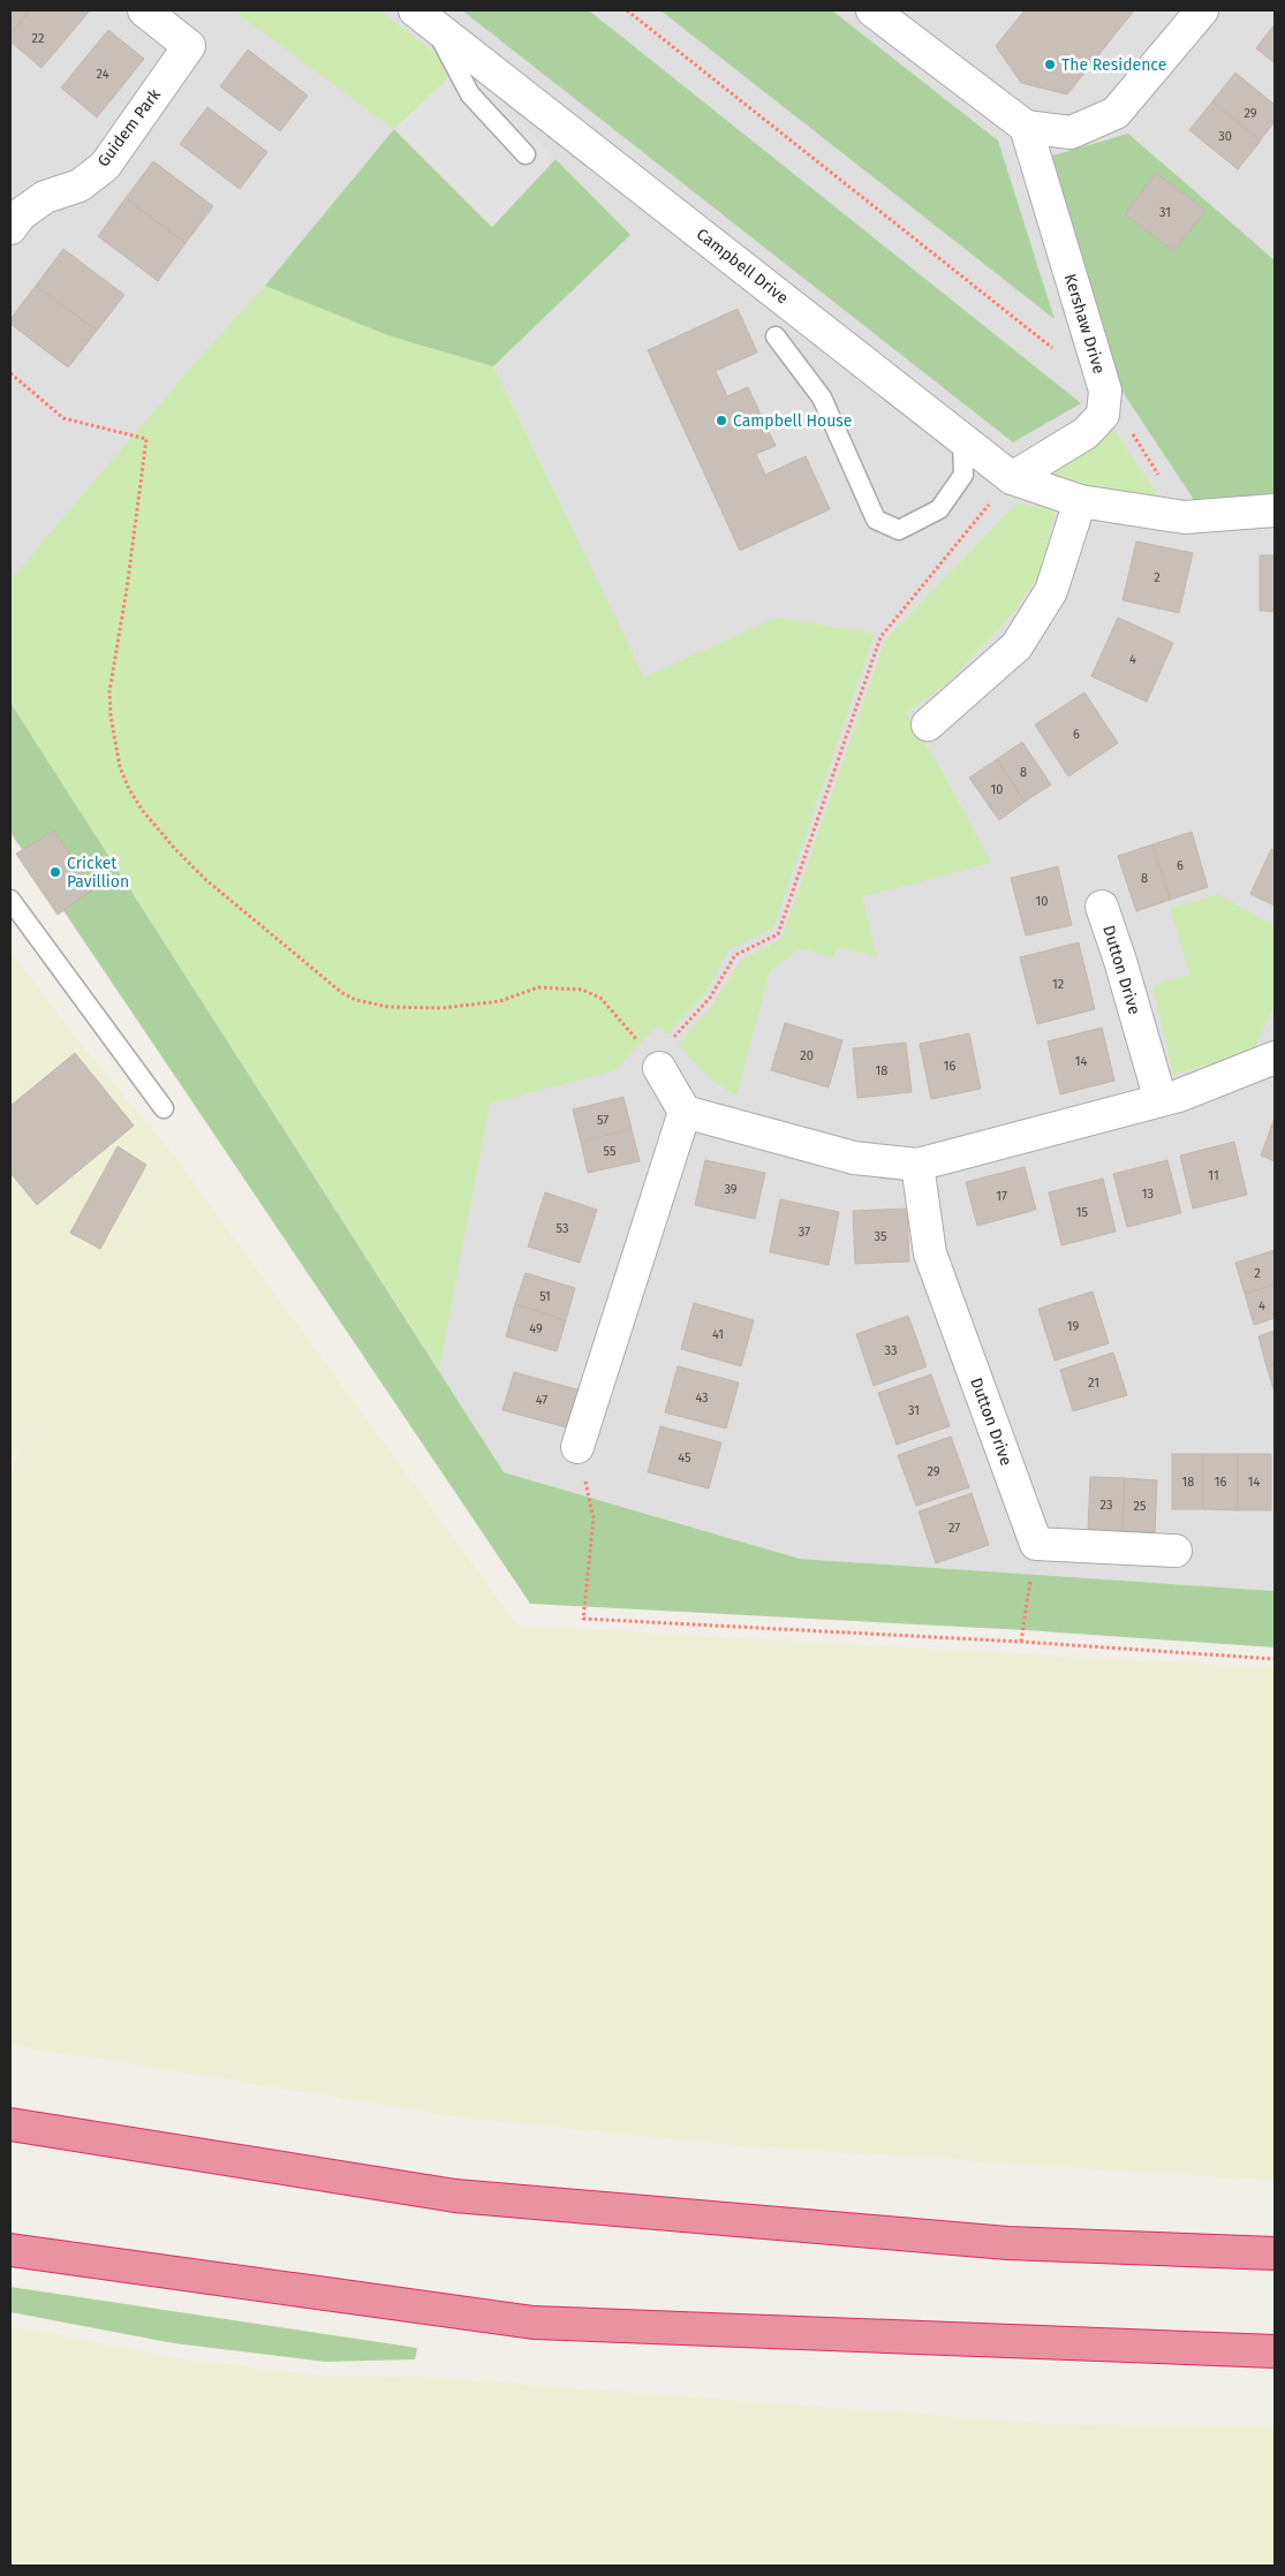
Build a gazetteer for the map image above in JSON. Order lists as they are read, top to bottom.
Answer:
{
  "streets": {
    "street": [
      "Guidem Park",
      "Campbell Drive",
      "Kershaw Drive",
      "Dutton Drive"
    ]
  },
  "crossings": [
    ["Campbell Drive", "Kershaw Drive"]
  ],
  "places": ["The Residence", "Campbell House", "Cricket Pavillion"],
  "house_numbers": [
    "22",
    "24",
    "29",
    "30",
    "31",
    "2",
    "4",
    "6",
    "8",
    "10",
    "6",
    "8",
    "10",
    "12",
    "20",
    "14",
    "16",
    "18",
    "57",
    "55",
    "11",
    "39",
    "13",
    "17",
    "15",
    "53",
    "37",
    "35",
    "2",
    "51",
    "4",
    "19",
    "49",
    "41",
    "33",
    "21",
    "43",
    "47",
    "31",
    "45",
    "29",
    "18",
    "16",
    "14",
    "23",
    "25",
    "27"
  ]
}
